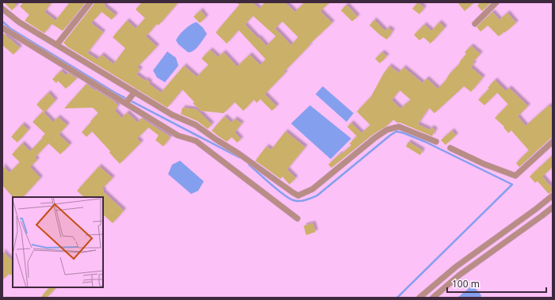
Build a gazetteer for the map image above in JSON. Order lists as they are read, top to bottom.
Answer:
{
  "scale_bar": "100 m"
}
